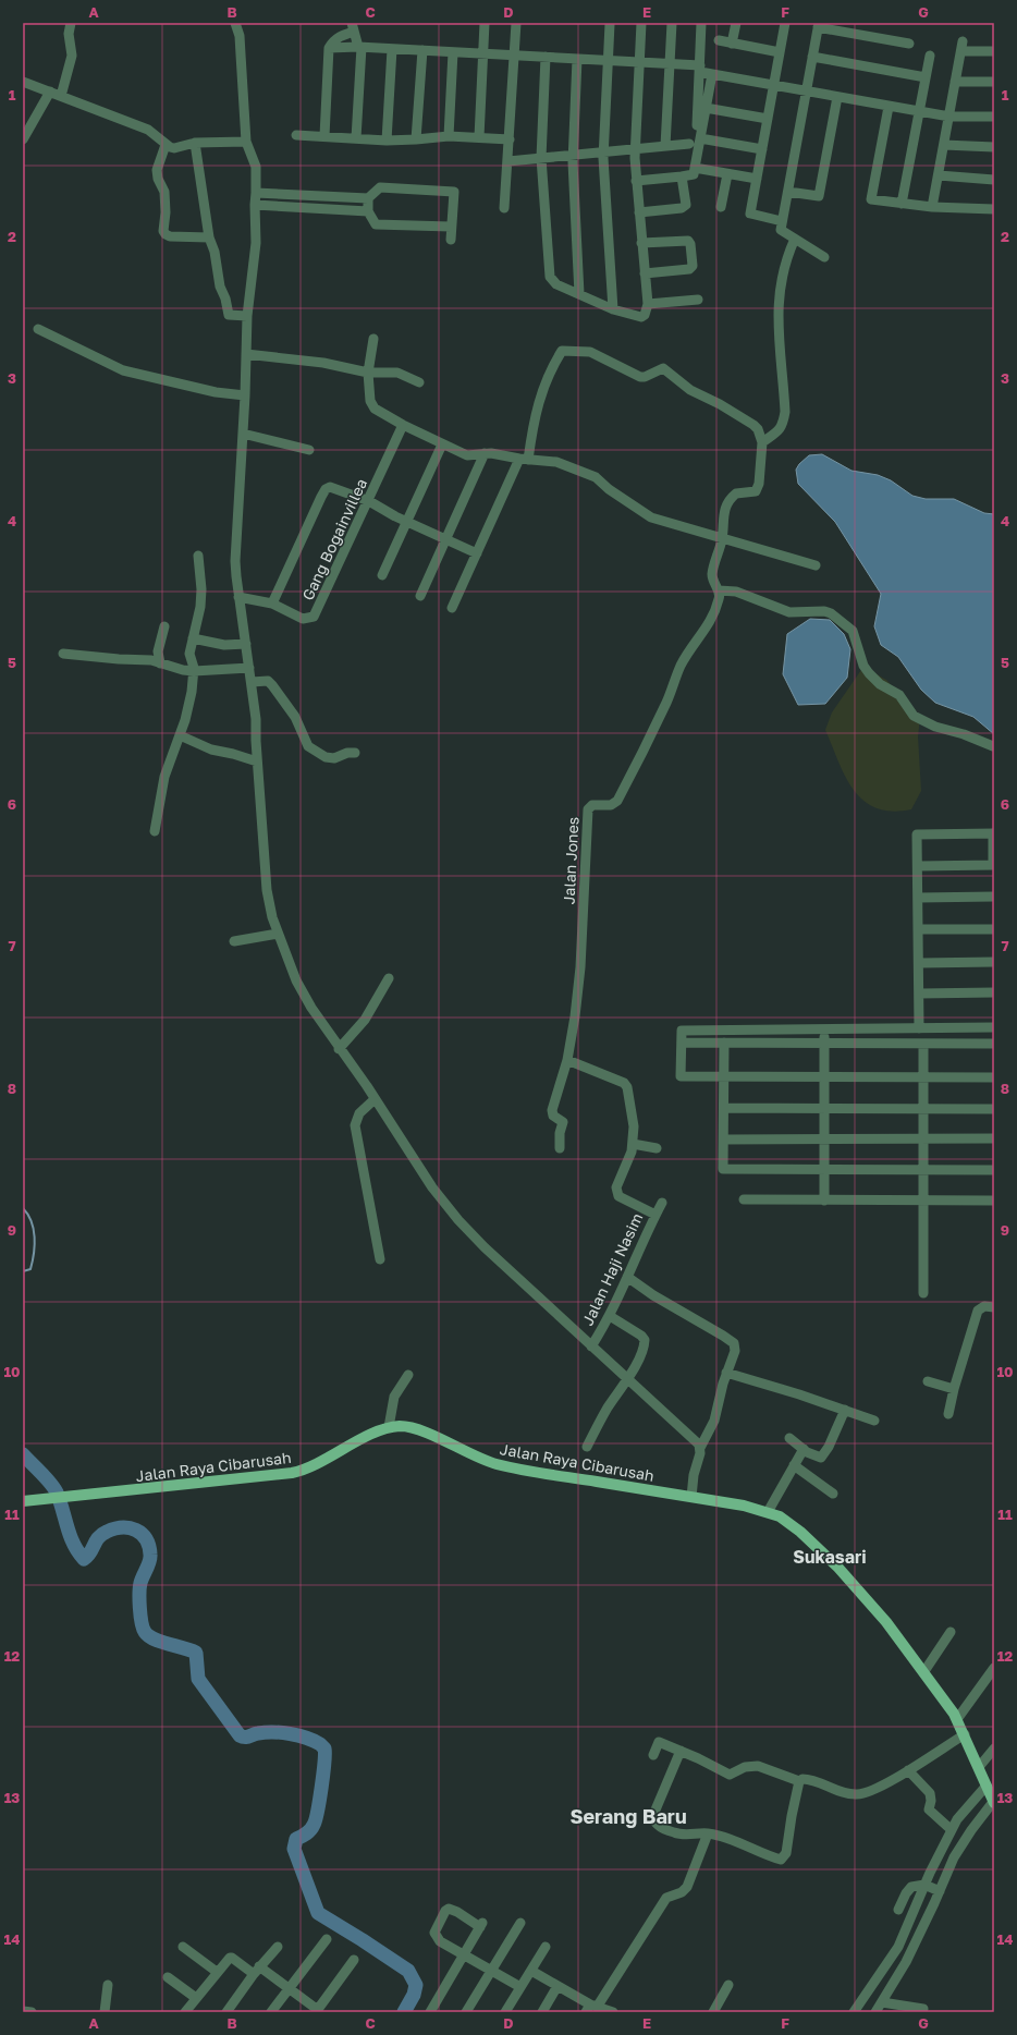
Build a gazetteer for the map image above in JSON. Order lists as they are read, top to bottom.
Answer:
{
  "streets": {
    "main road": ["Jalan Raya Cibarusah"],
    "street": ["Gang Bogainvillea", "Jalan Jones", "Jalan Haji Nasim"]
  },
  "crossings": [
    ["Jalan Jones", "Jalan Haji Nasim"]
  ],
  "districts": ["Sukasari", "Serang Baru"],
  "grid": {
    "columns": [
      "A",
      "B",
      "C",
      "D",
      "E",
      "F",
      "G"
    ],
    "rows": [
      "1",
      "2",
      "3",
      "4",
      "5",
      "6",
      "7",
      "8",
      "9",
      "10",
      "11",
      "12",
      "13",
      "14"
    ]
  }
}
